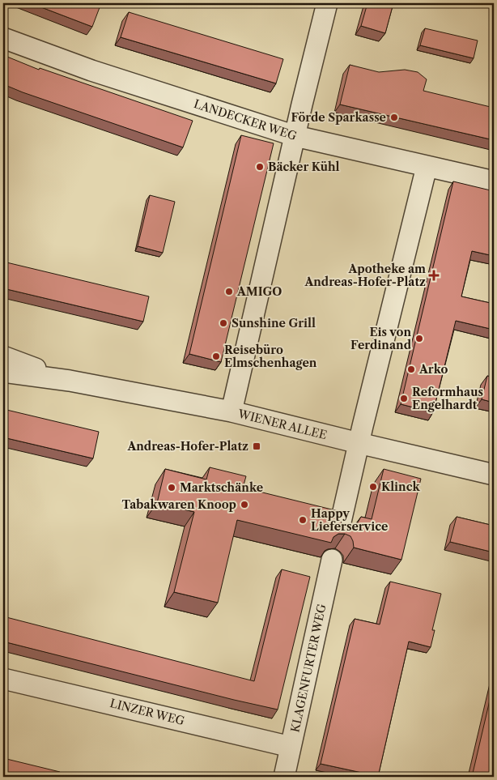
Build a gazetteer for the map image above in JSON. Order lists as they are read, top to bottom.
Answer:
{
  "streets": {
    "street": [
      "LANDECKER WEG",
      "WIENER ALLEE",
      "KLAGENFURTER WEG",
      "LINZER WEG"
    ]
  },
  "crossings": [
    ["KLAGENFURTER WEG", "LINZER WEG"]
  ],
  "places": {
    "other": [
      "Förde Sparkasse",
      "Bäcker Kühl",
      "AMIGO",
      "Sunshine Grill",
      "Eis von Ferdinand",
      "Reisebüro Elmschenhagen",
      "Arko",
      "Reformhaus Engelhardt",
      "Klinck",
      "Marktschänke",
      "Tabakwaren Knoop",
      "Happy Lieferservice"
    ],
    "health": ["Apotheke am Andreas-Hofer-Platz"],
    "transit": ["Andreas-Hofer-Platz"]
  }
}
